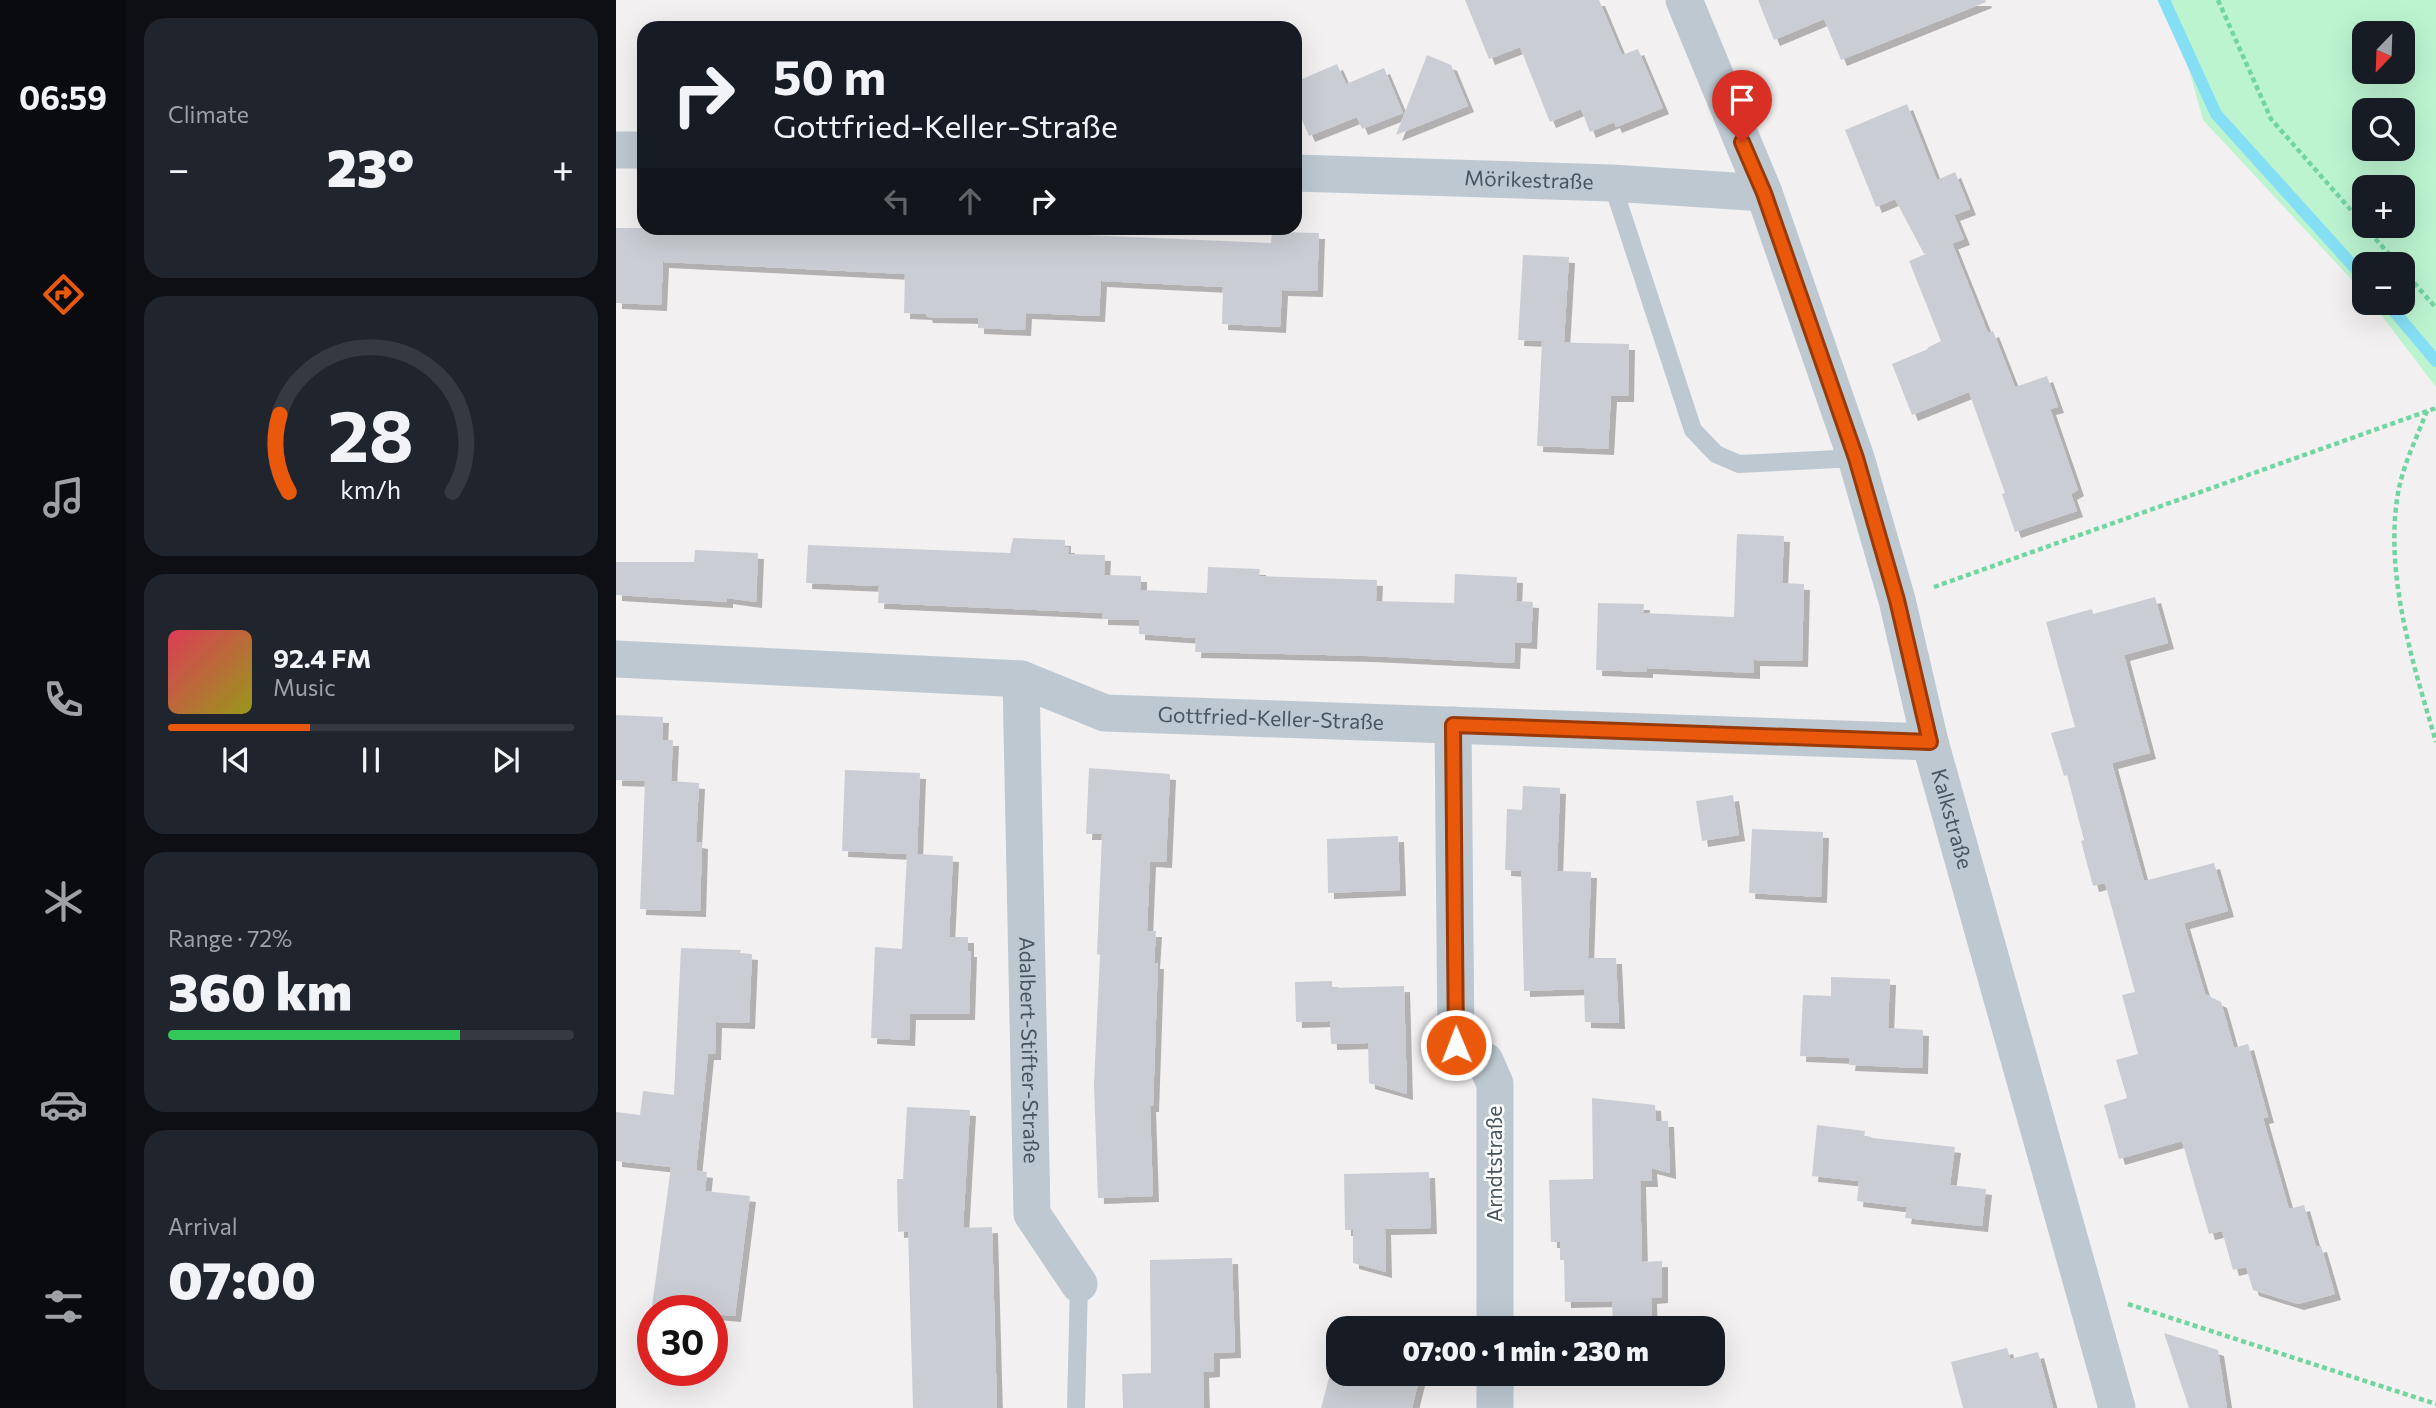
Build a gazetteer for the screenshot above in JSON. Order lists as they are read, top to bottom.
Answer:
{
  "streets": {
    "street": [
      "Mörikestraße",
      "Gottfried-Keller-Straße",
      "Kalkstraße",
      "Adalbert-Stifter-Straße",
      "Arndtstraße"
    ]
  },
  "crossings": [
    ["Mörikestraße", "Kalkstraße"],
    ["Gottfried-Keller-Straße", "Kalkstraße"],
    ["Gottfried-Keller-Straße", "Adalbert-Stifter-Straße"],
    ["Gottfried-Keller-Straße", "Arndtstraße"]
  ],
  "north": "bottom left",
  "page": {
    "tabs": "06:59",
    "tile": [
      "Climate",
      ["Range · 72%", "360 km"],
      ["Arrival", "07:00"]
    ],
    "map_buttons": ["+", "−"],
    "turn": ["50 m", "Gottfried-Keller-Straße"],
    "heat": ["−", "23°", "+"],
    "song": ["92.4 FM", "Music"],
    "limit": "30",
    "trip": "07:00 · 1 min · 230 m",
    "gauge": ["28", "km/h"]
  }
}
